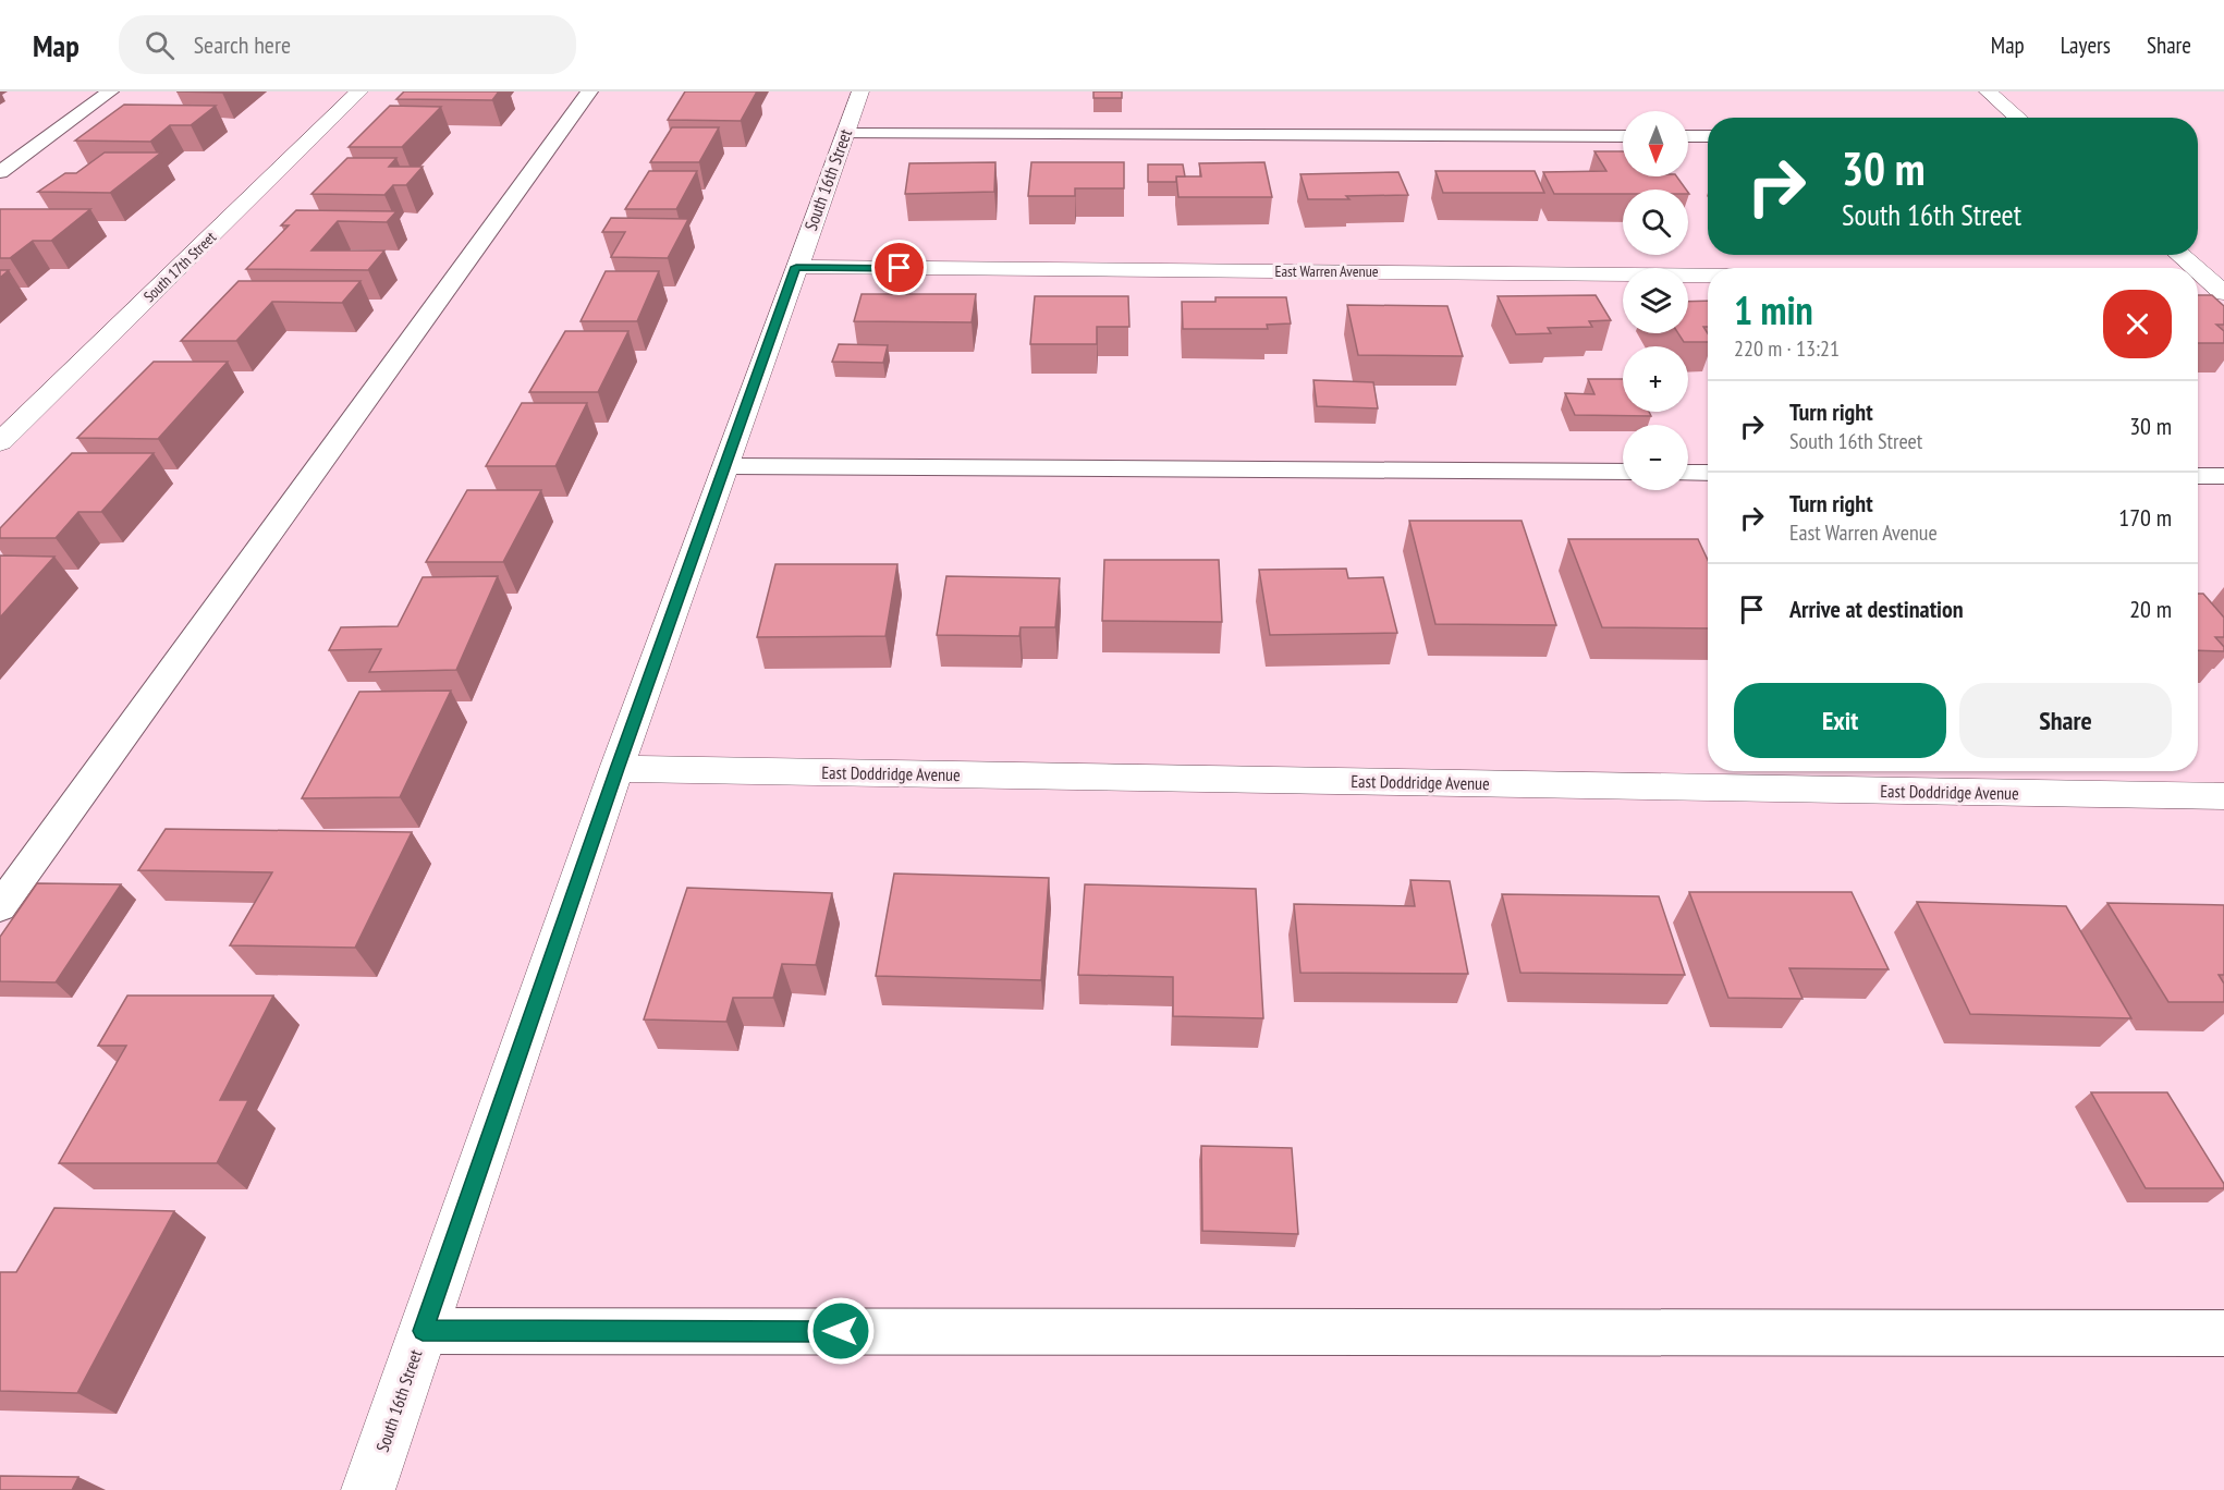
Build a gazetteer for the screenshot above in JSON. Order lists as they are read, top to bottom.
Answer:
{
  "streets": {
    "street": [
      "South 16th Street",
      "South 17th Street",
      "East Warren Avenue",
      "East Doddridge Avenue"
    ]
  },
  "crossings": [
    ["South 16th Street", "East Warren Avenue"],
    ["South 16th Street", "East Doddridge Avenue"]
  ],
  "north": "bottom",
  "page": {
    "header": "Map",
    "search": "Search here",
    "nav": ["Map", "Layers", "Share"],
    "map_buttons": ["+", "−"],
    "turn": ["30 m", "South 16th Street"],
    "heading": ["1 min", "220 m · 13:21"],
    "list": [
      {
        "name": "Turn right",
        "note": "South 16th Street",
        "value": "30 m"
      },
      {
        "name": "Turn right",
        "note": "East Warren Avenue",
        "value": "170 m"
      },
      {
        "name": "Arrive at destination",
        "value": "20 m"
      }
    ],
    "buttons": ["Exit", "Share"]
  }
}
